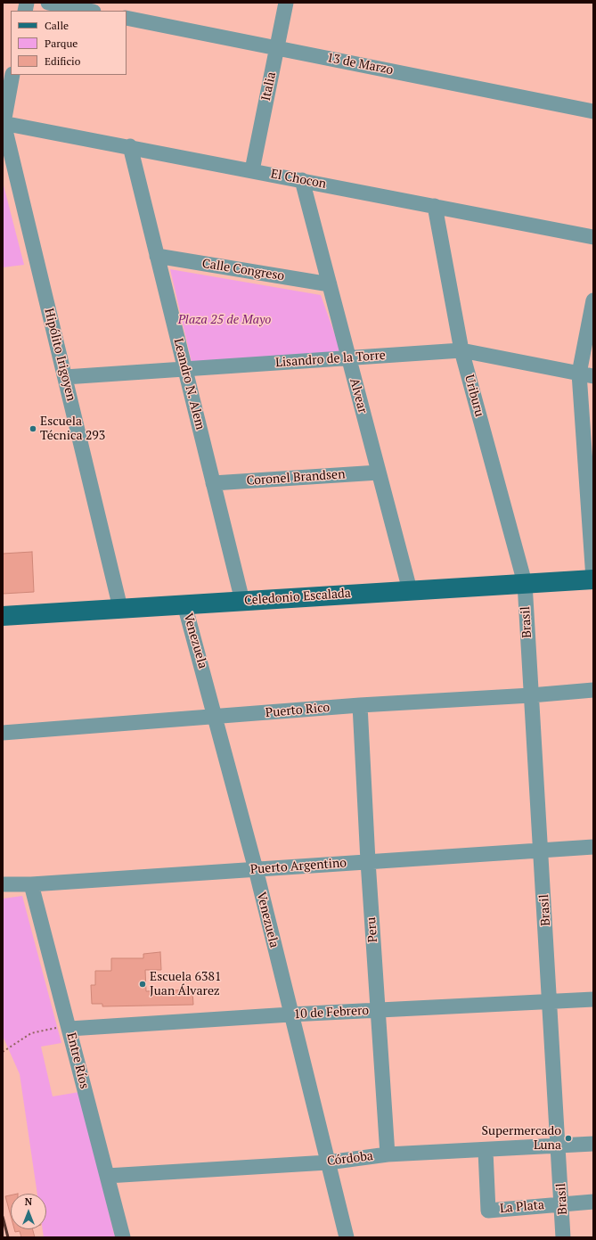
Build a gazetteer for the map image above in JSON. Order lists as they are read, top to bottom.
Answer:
{
  "streets": {
    "main road": ["Celedonio Escalada"],
    "street": [
      "13 de Marzo",
      "Italia",
      "El Chocon",
      "Calle Congreso",
      "Hipólito Irigoyen",
      "Lisandro de la Torre",
      "Leandro N. Alem",
      "Alvear",
      "Uriburu",
      "Coronel Brandsen",
      "Brasil",
      "Venezuela",
      "Puerto Rico",
      "Puerto Argentino",
      "Peru",
      "10 de Febrero",
      "Entre Ríos",
      "Córdoba",
      "La Plata"
    ]
  },
  "crossings": [
    ["13 de Marzo", "Italia"],
    ["Italia", "El Chocon"],
    ["El Chocon", "Hipólito Irigoyen"],
    ["El Chocon", "Leandro N. Alem"],
    ["El Chocon", "Alvear"],
    ["El Chocon", "Uriburu"],
    ["Calle Congreso", "Leandro N. Alem"],
    ["Calle Congreso", "Alvear"],
    ["Hipólito Irigoyen", "Lisandro de la Torre"],
    ["Hipólito Irigoyen", "Celedonio Escalada"],
    ["Lisandro de la Torre", "Leandro N. Alem"],
    ["Lisandro de la Torre", "Alvear"],
    ["Lisandro de la Torre", "Uriburu"],
    ["Leandro N. Alem", "Coronel Brandsen"],
    ["Leandro N. Alem", "Celedonio Escalada"],
    ["Alvear", "Coronel Brandsen"],
    ["Alvear", "Celedonio Escalada"],
    ["Uriburu", "Celedonio Escalada"],
    ["Uriburu", "Brasil"],
    ["Celedonio Escalada", "Brasil"],
    ["Celedonio Escalada", "Venezuela"],
    ["Brasil", "Puerto Rico"],
    ["Brasil", "Puerto Argentino"],
    ["Brasil", "10 de Febrero"],
    ["Brasil", "Córdoba"],
    ["Brasil", "La Plata"],
    ["Venezuela", "Puerto Rico"],
    ["Venezuela", "Puerto Argentino"],
    ["Venezuela", "10 de Febrero"],
    ["Venezuela", "Córdoba"],
    ["Puerto Rico", "Peru"],
    ["Puerto Argentino", "Peru"],
    ["Puerto Argentino", "Entre Ríos"],
    ["Peru", "10 de Febrero"],
    ["Peru", "Córdoba"],
    ["10 de Febrero", "Entre Ríos"],
    ["Entre Ríos", "Córdoba"],
    ["Córdoba", "La Plata"]
  ],
  "parks": ["Plaza 25 de Mayo"],
  "places": ["Escuela Técnica 293", "Escuela 6381 Juan Álvarez", "Supermercado Luna"],
  "legend": ["Calle", "Parque", "Edificio"],
  "north": "top"
}
